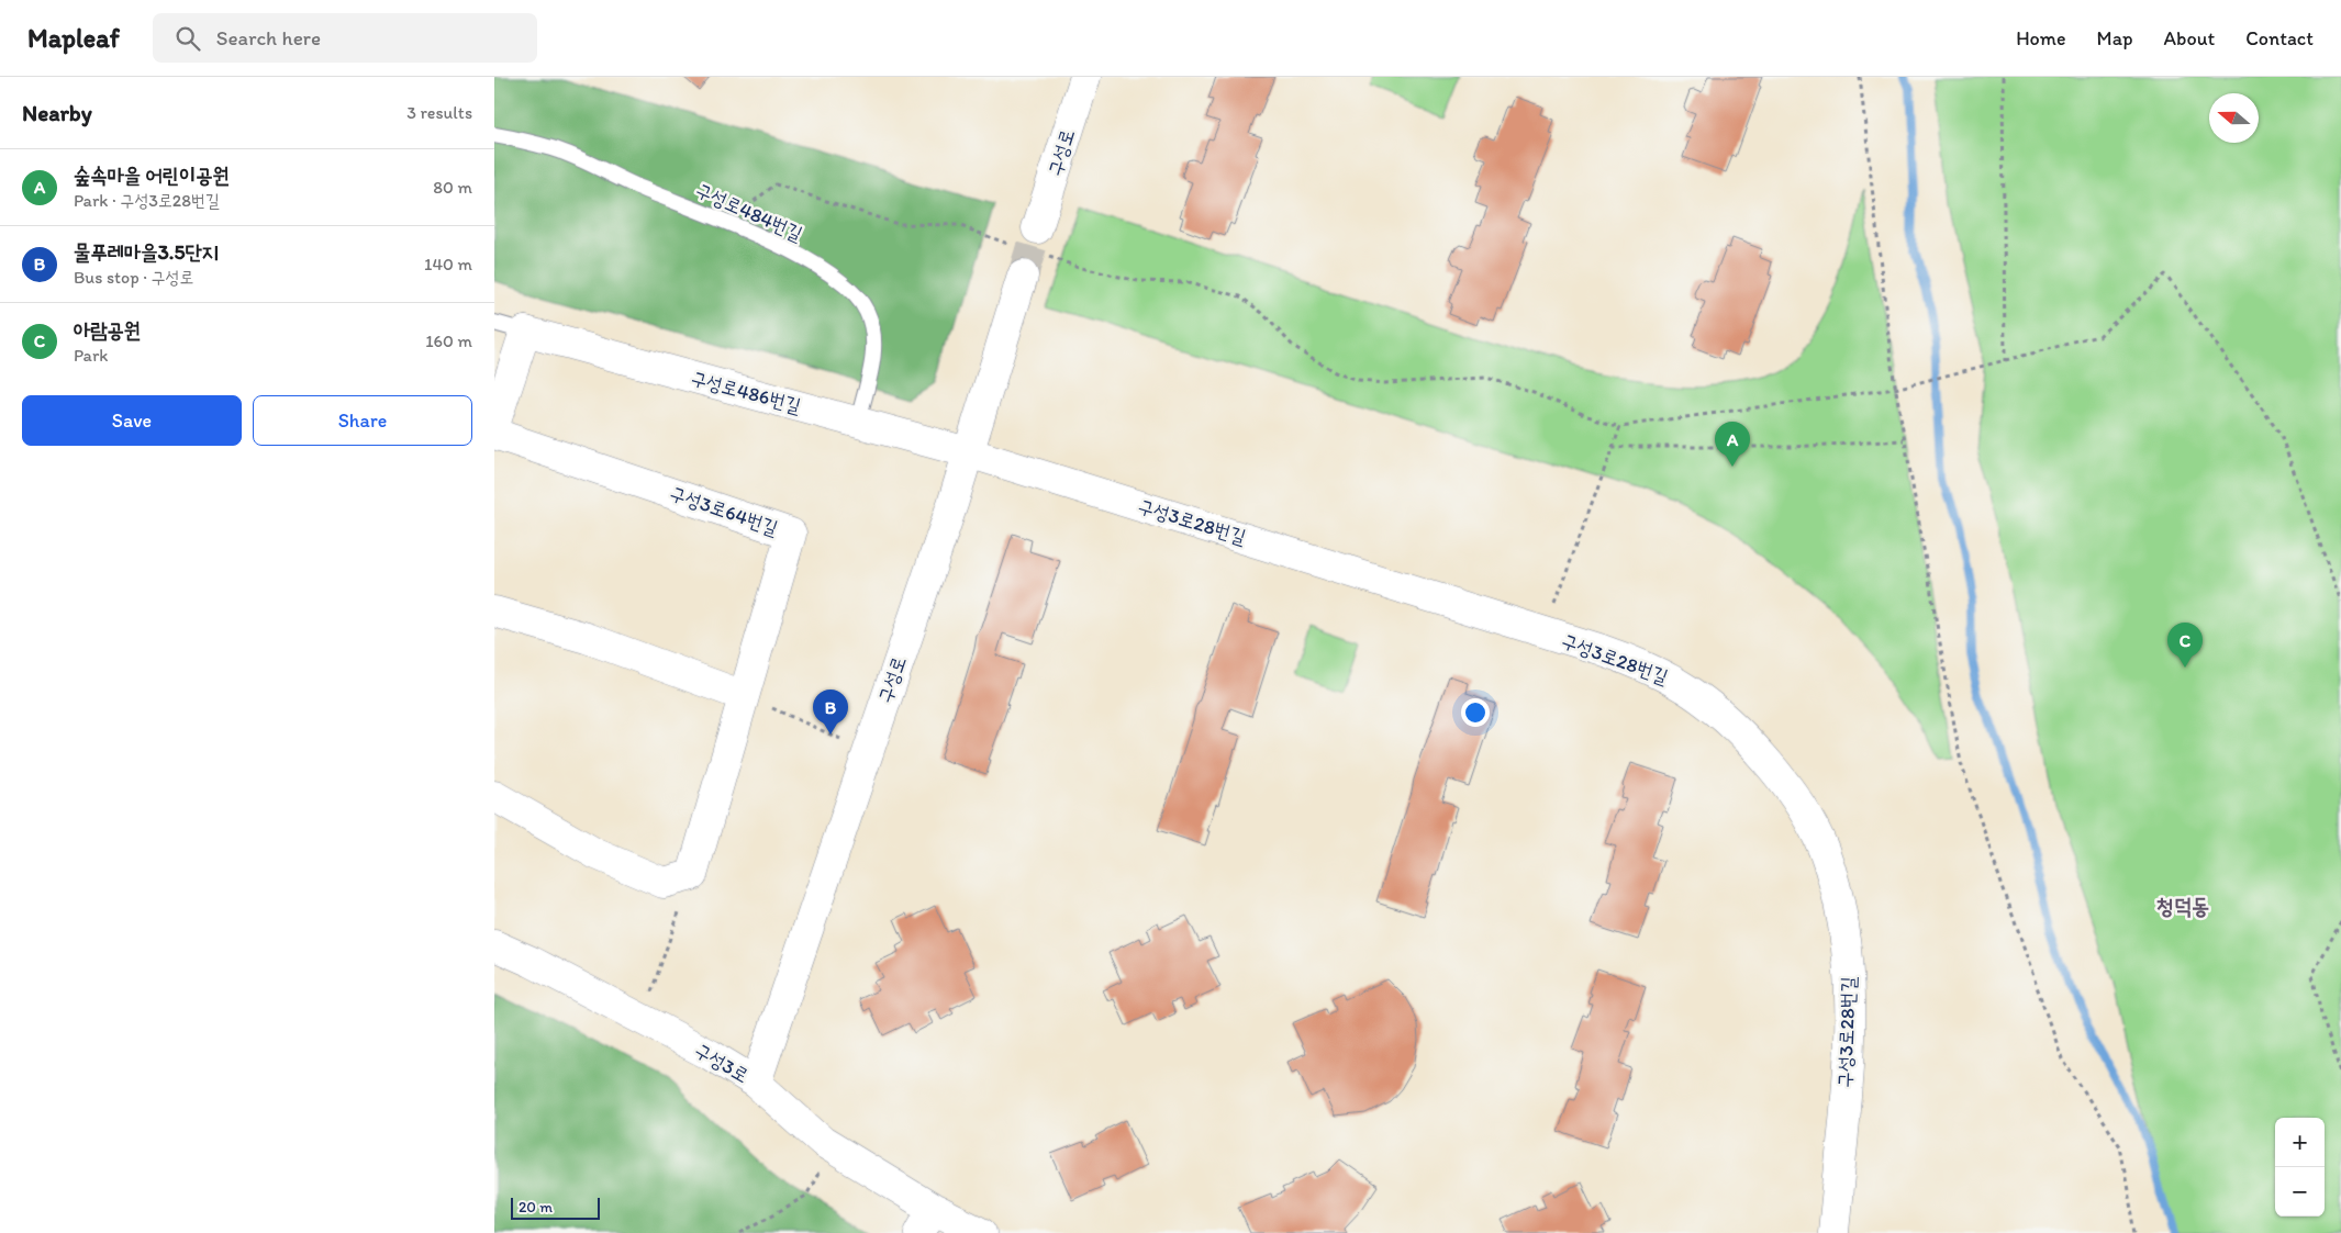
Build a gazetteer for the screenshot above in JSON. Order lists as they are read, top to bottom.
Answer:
{
  "streets": {
    "street": [
      "구성로",
      "구성로486번길",
      "구성3로64번길",
      "구성3로28번길",
      "구성3로"
    ],
    "lane": ["구성로484번길"]
  },
  "crossings": [
    ["구성로", "구성로486번길"],
    ["구성로", "구성3로28번길"],
    ["구성로", "구성3로"],
    ["구성로484번길", "구성로486번길"],
    ["구성로486번길", "구성3로28번길"]
  ],
  "districts": ["청덕동"],
  "scale_bar": "20 m",
  "north": "left",
  "page": {
    "header": "Mapleaf",
    "search": "Search here",
    "nav": [
      "Home",
      "Map",
      "About",
      "Contact"
    ],
    "heading": ["Nearby", "3 results"],
    "list": [
      {
        "mark": "A",
        "name": "숲속마을 어린이공원",
        "note": "Park · 구성3로28번길",
        "value": "80 m"
      },
      {
        "mark": "B",
        "name": "물푸레마을3.5단지",
        "note": "Bus stop · 구성로",
        "value": "140 m"
      },
      {
        "mark": "C",
        "name": "아람공원",
        "note": "Park",
        "value": "160 m"
      }
    ],
    "buttons": ["Save", "Share"],
    "pins": ["A", "C", "B"],
    "map_buttons": ["+", "−"],
    "scale": "20 m"
  }
}
